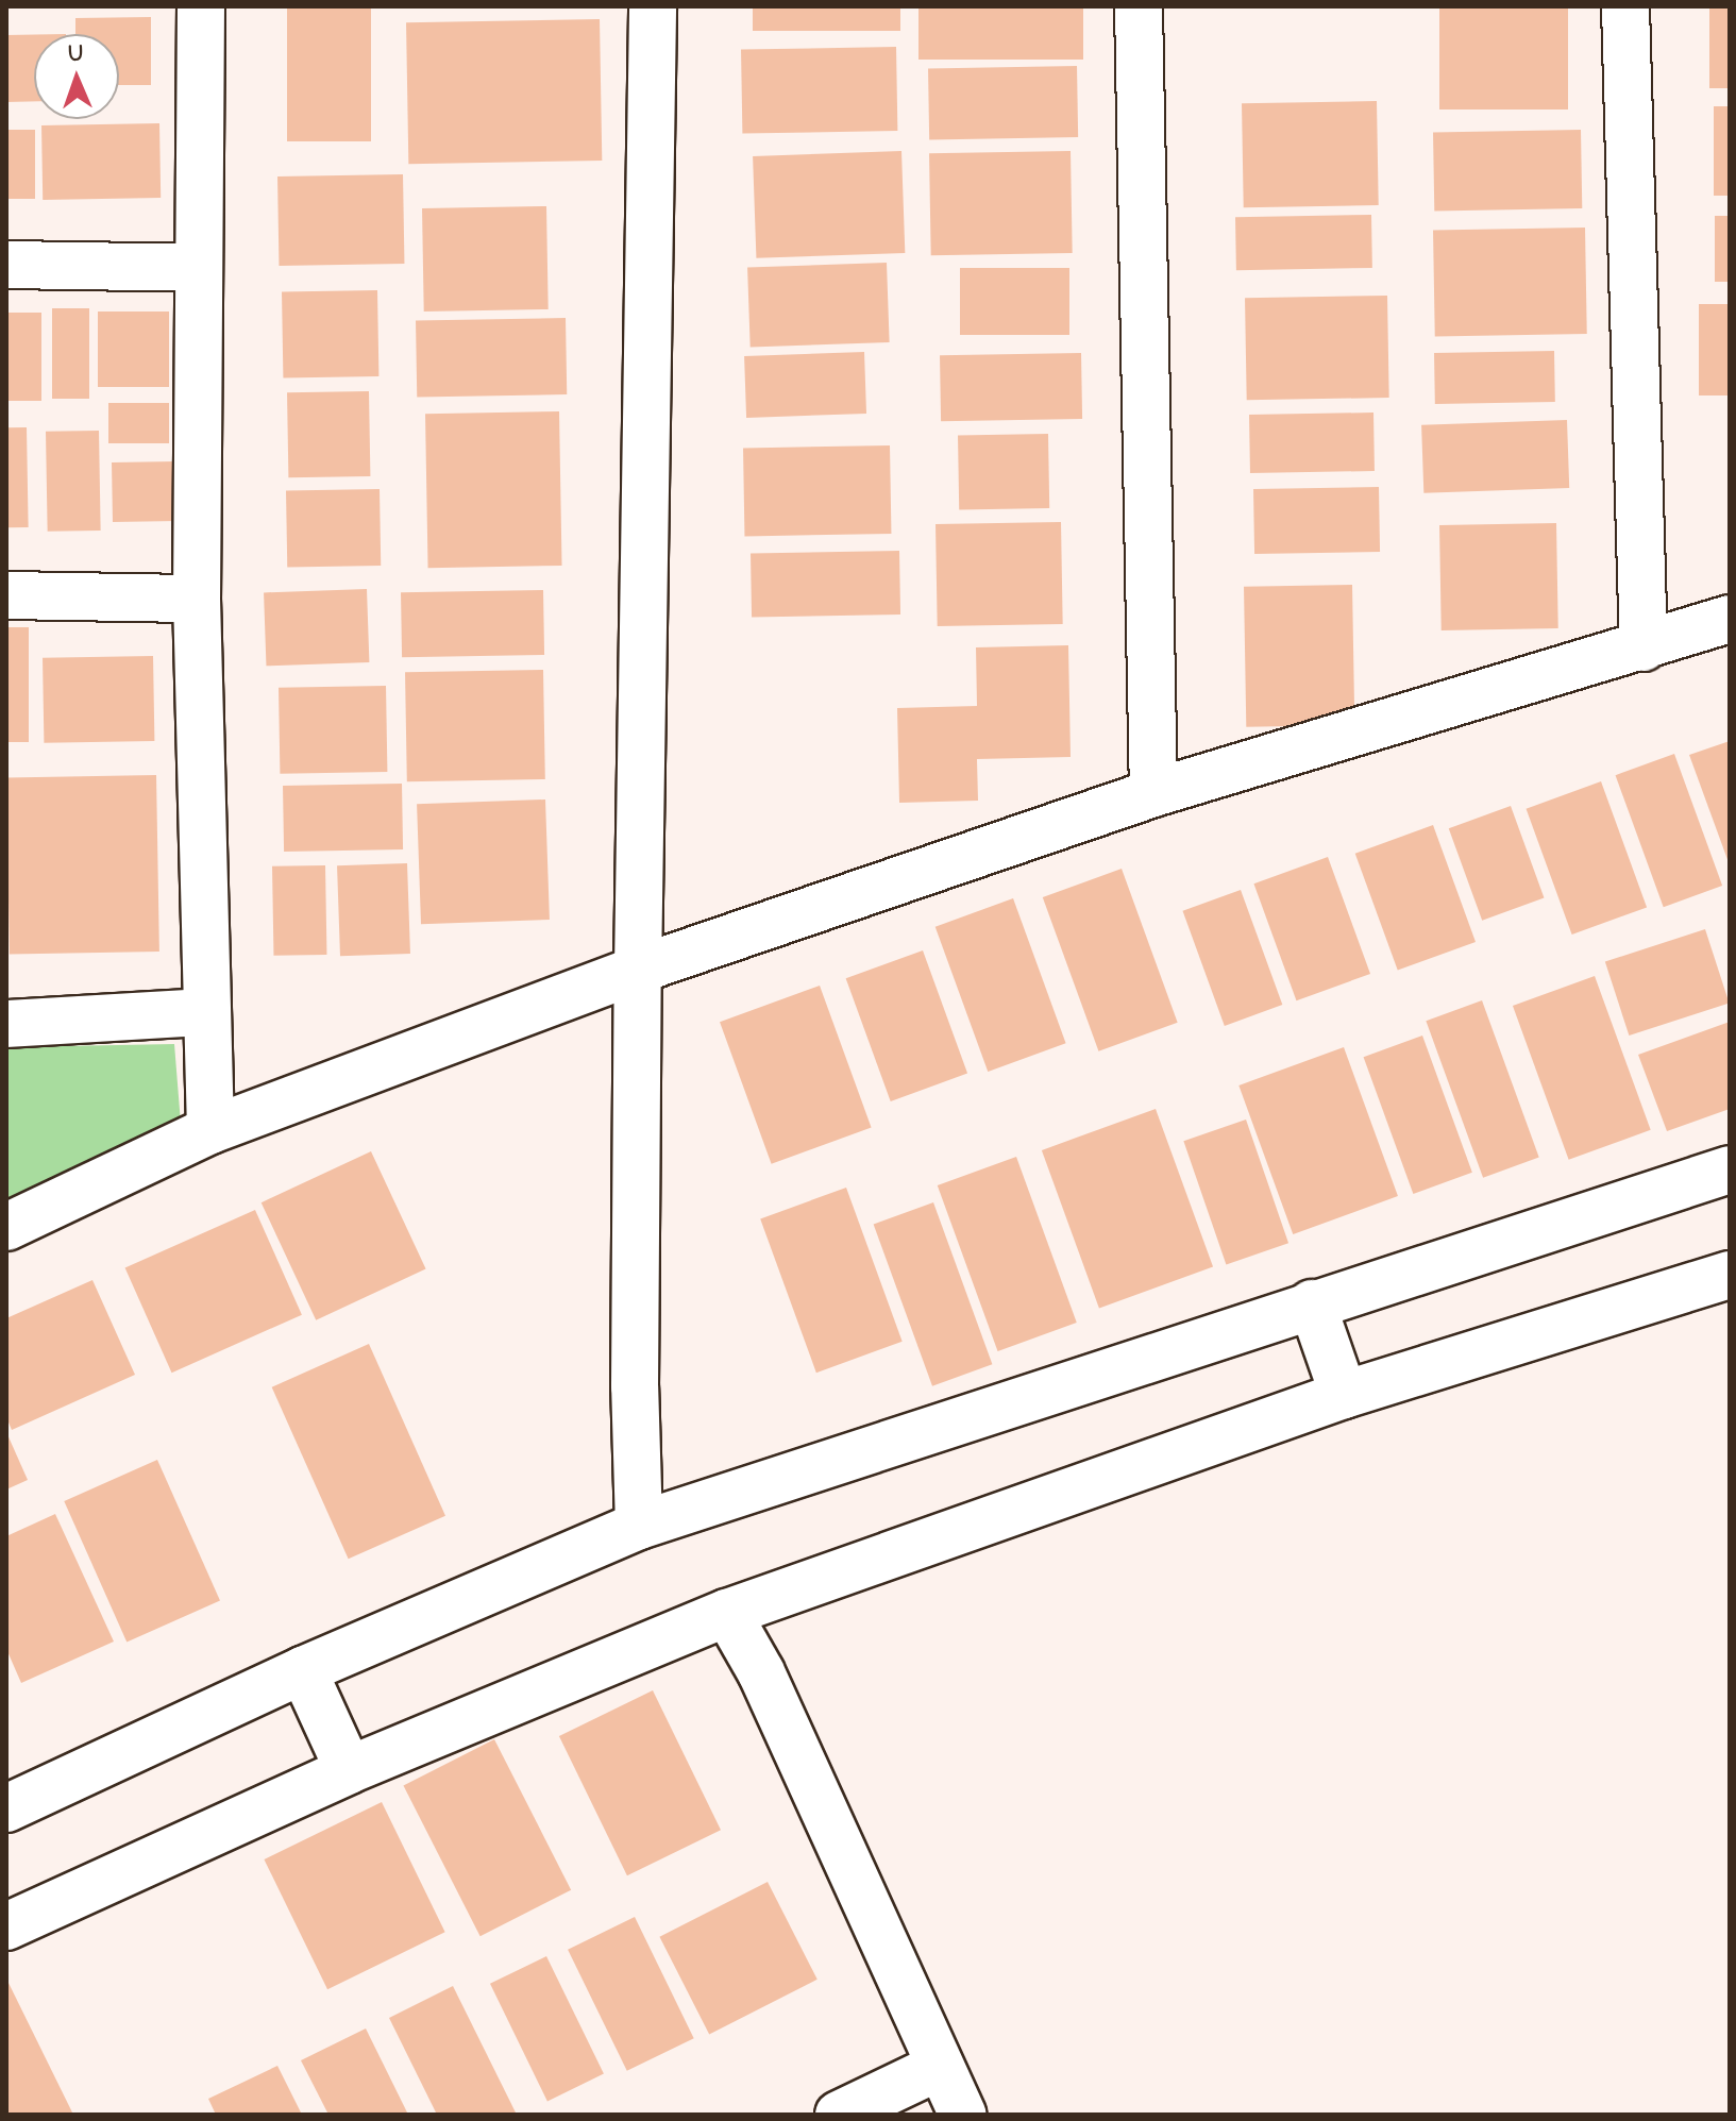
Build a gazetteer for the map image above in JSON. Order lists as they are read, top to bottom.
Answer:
{
  "north": "top"
}
